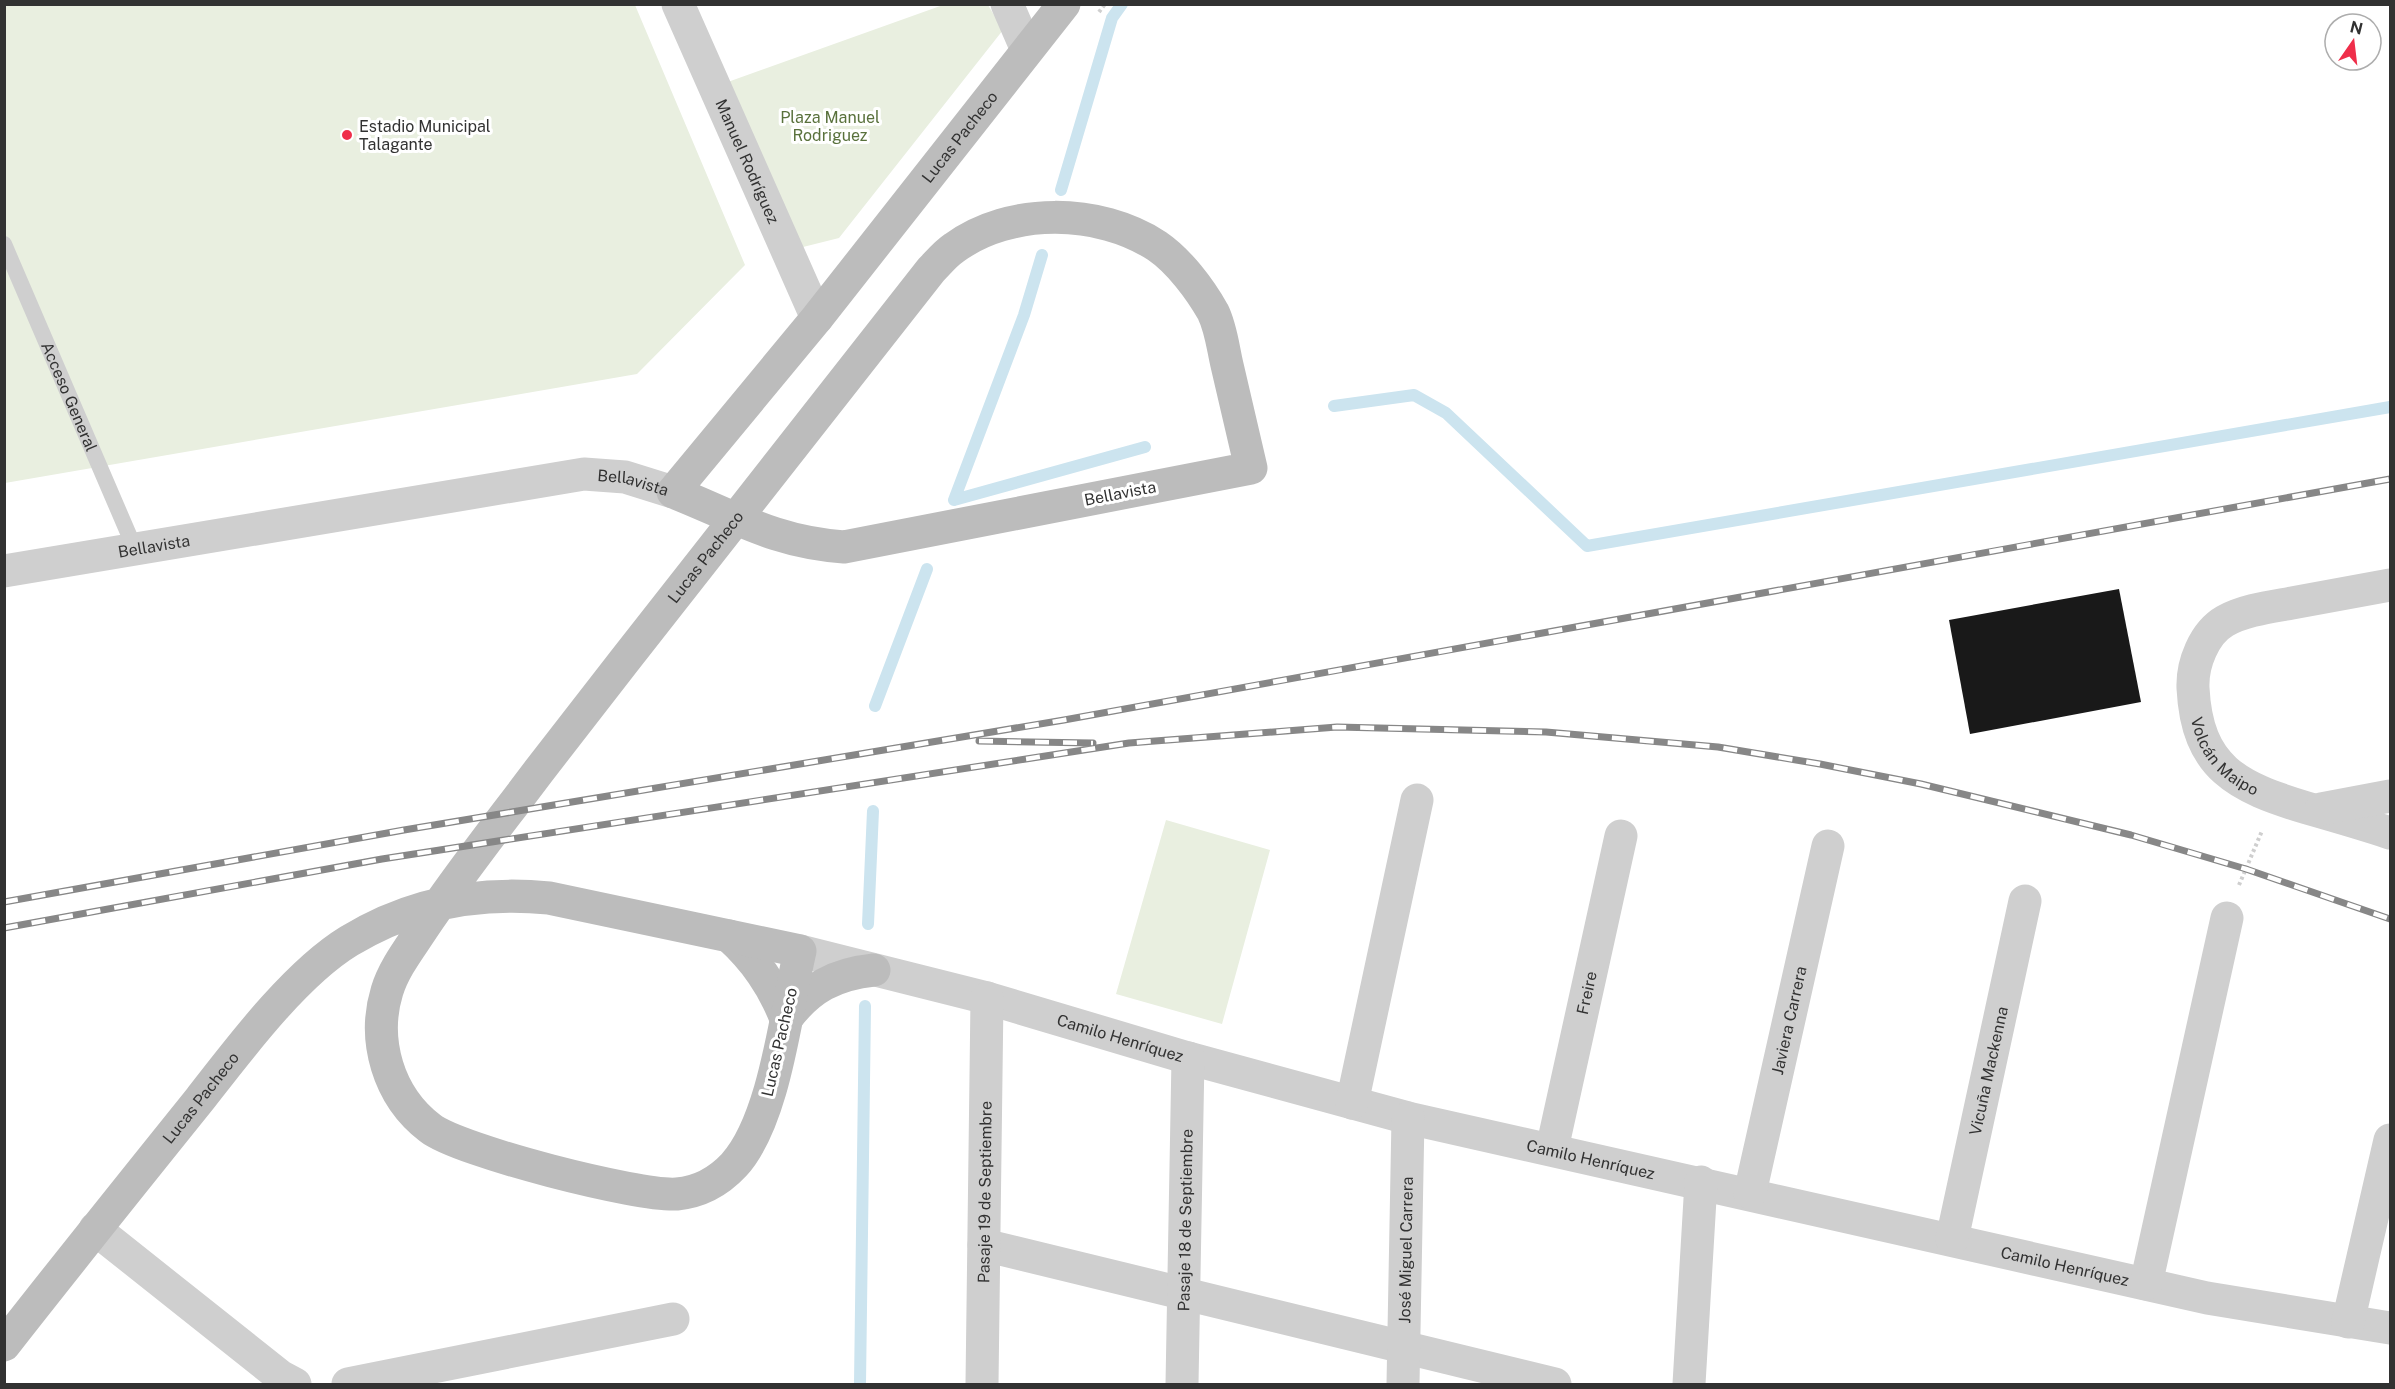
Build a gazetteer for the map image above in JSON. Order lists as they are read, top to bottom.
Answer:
{
  "streets": {
    "main road": ["Lucas Pacheco", "Bellavista"],
    "street": [
      "Manuel Rodríguez",
      "Volcán Maipo",
      "Freire",
      "Javiera Carrera",
      "Camilo Henríquez",
      "Vicuña Mackenna",
      "Pasaje 19 de Septiembre",
      "Pasaje 18 de Septiembre",
      "José Miguel Carrera"
    ],
    "lane": ["Acceso General"]
  },
  "crossings": [
    ["Lucas Pacheco", "Manuel Rodríguez"],
    ["Lucas Pacheco", "Bellavista"],
    ["Lucas Pacheco", "Camilo Henríquez"],
    ["Acceso General", "Bellavista"],
    ["Freire", "Camilo Henríquez"],
    ["Javiera Carrera", "Camilo Henríquez"],
    ["Camilo Henríquez", "Vicuña Mackenna"],
    ["Camilo Henríquez", "Pasaje 19 de Septiembre"],
    ["Camilo Henríquez", "Pasaje 18 de Septiembre"],
    ["Camilo Henríquez", "José Miguel Carrera"]
  ],
  "parks": ["Plaza Manuel Rodriguez"],
  "places": ["Estadio Municipal Talagante"],
  "north": "top"
}
